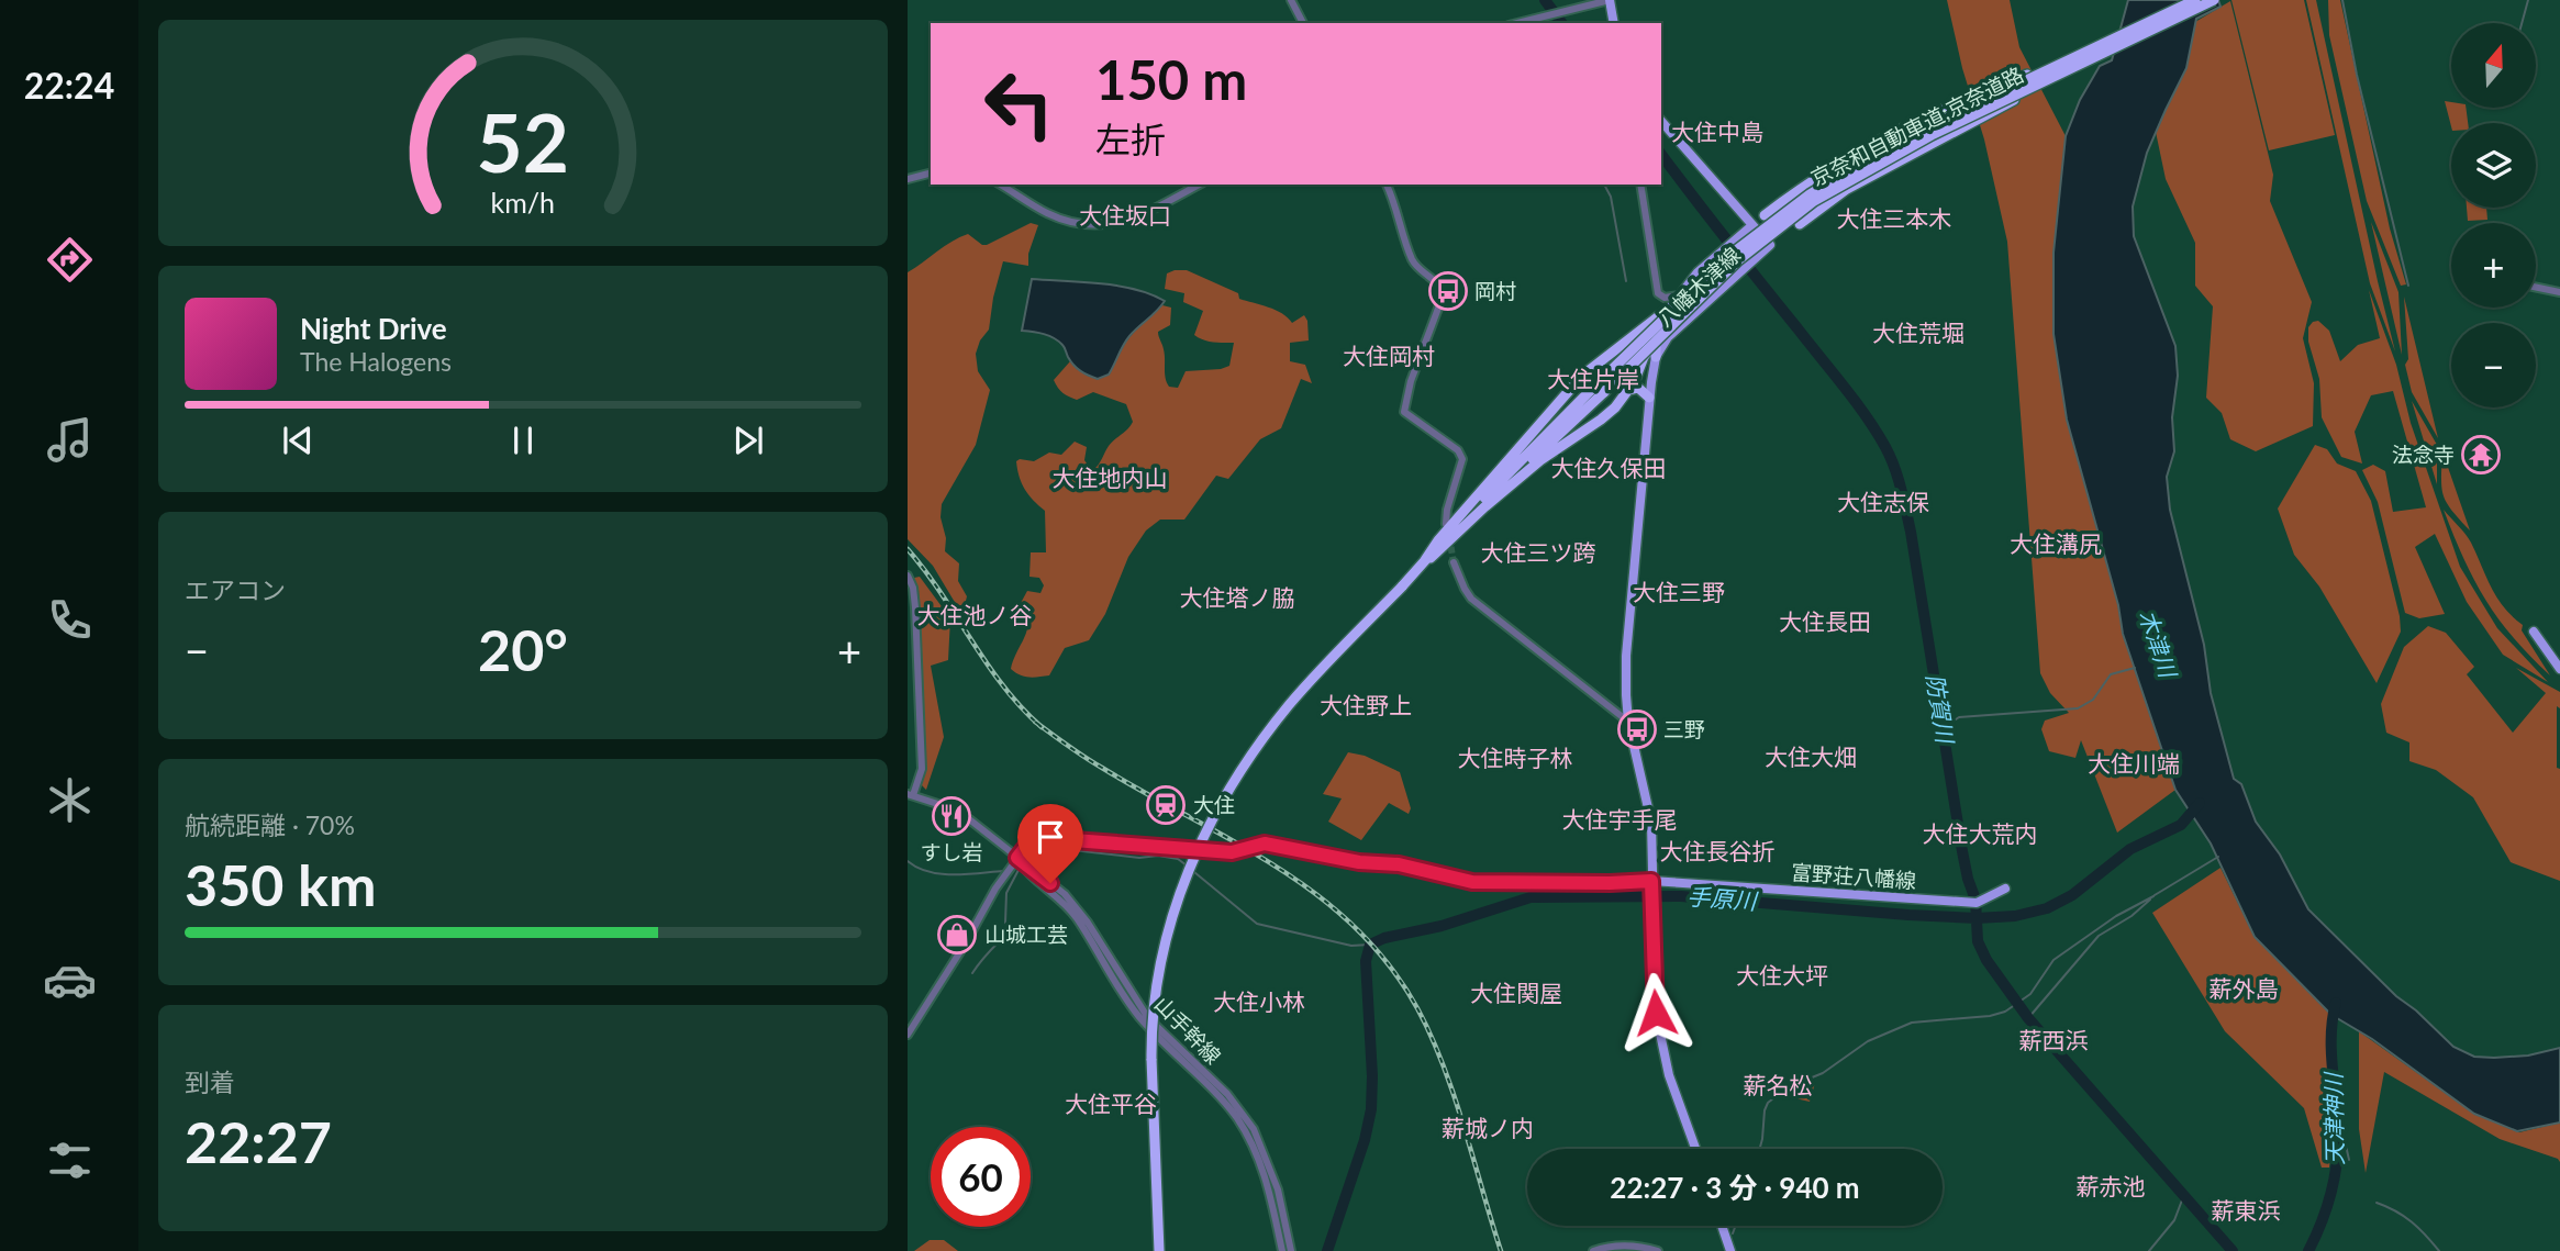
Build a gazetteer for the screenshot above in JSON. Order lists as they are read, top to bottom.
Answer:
{
  "streets": {
    "highway": ["京奈和自動車道;京奈道路"],
    "main road": ["八幡木津線", "富野荘八幡線"],
    "street": ["山手幹線"]
  },
  "crossings": [
    ["八幡木津線", "富野荘八幡線"]
  ],
  "districts": [
    "大住中島",
    "大住坂口",
    "大住三本木",
    "大住荒堀",
    "大住岡村",
    "大住片岸",
    "大住久保田",
    "大住地内山",
    "大住志保",
    "大住溝尻",
    "大住三ツ跨",
    "大住三野",
    "大住塔ノ脇",
    "大住池ノ谷",
    "大住長田",
    "大住野上",
    "大住大畑",
    "大住時子林",
    "大住川端",
    "大住宇手尾",
    "大住大荒内",
    "大住長谷折",
    "大住大坪",
    "薪外島",
    "大住関屋",
    "大住小林",
    "薪西浜",
    "薪名松",
    "大住平谷",
    "薪城ノ内",
    "薪赤池",
    "薪東浜"
  ],
  "water": [
    "木津川",
    "防賀川",
    "手原川",
    "天津神川"
  ],
  "places": {
    "bus stop": ["岡村", "三野"],
    "temple": ["法念寺"],
    "station": ["大住"],
    "restaurant": ["すし岩"],
    "shop": ["山城工芸"]
  },
  "north": "top",
  "page": {
    "tabs": "22:24",
    "map_buttons": ["+", "−"],
    "turn": ["150 m", "左折"],
    "song": ["Night Drive", "The Halogens"],
    "tile": [
      "エアコン",
      ["航続距離 · 70%", "350 km"],
      ["到着", "22:27"]
    ],
    "heat": ["−", "20°", "+"],
    "limit": "60",
    "trip": "22:27 · 3 分 · 940 m",
    "gauge": ["52", "km/h"]
  }
}
